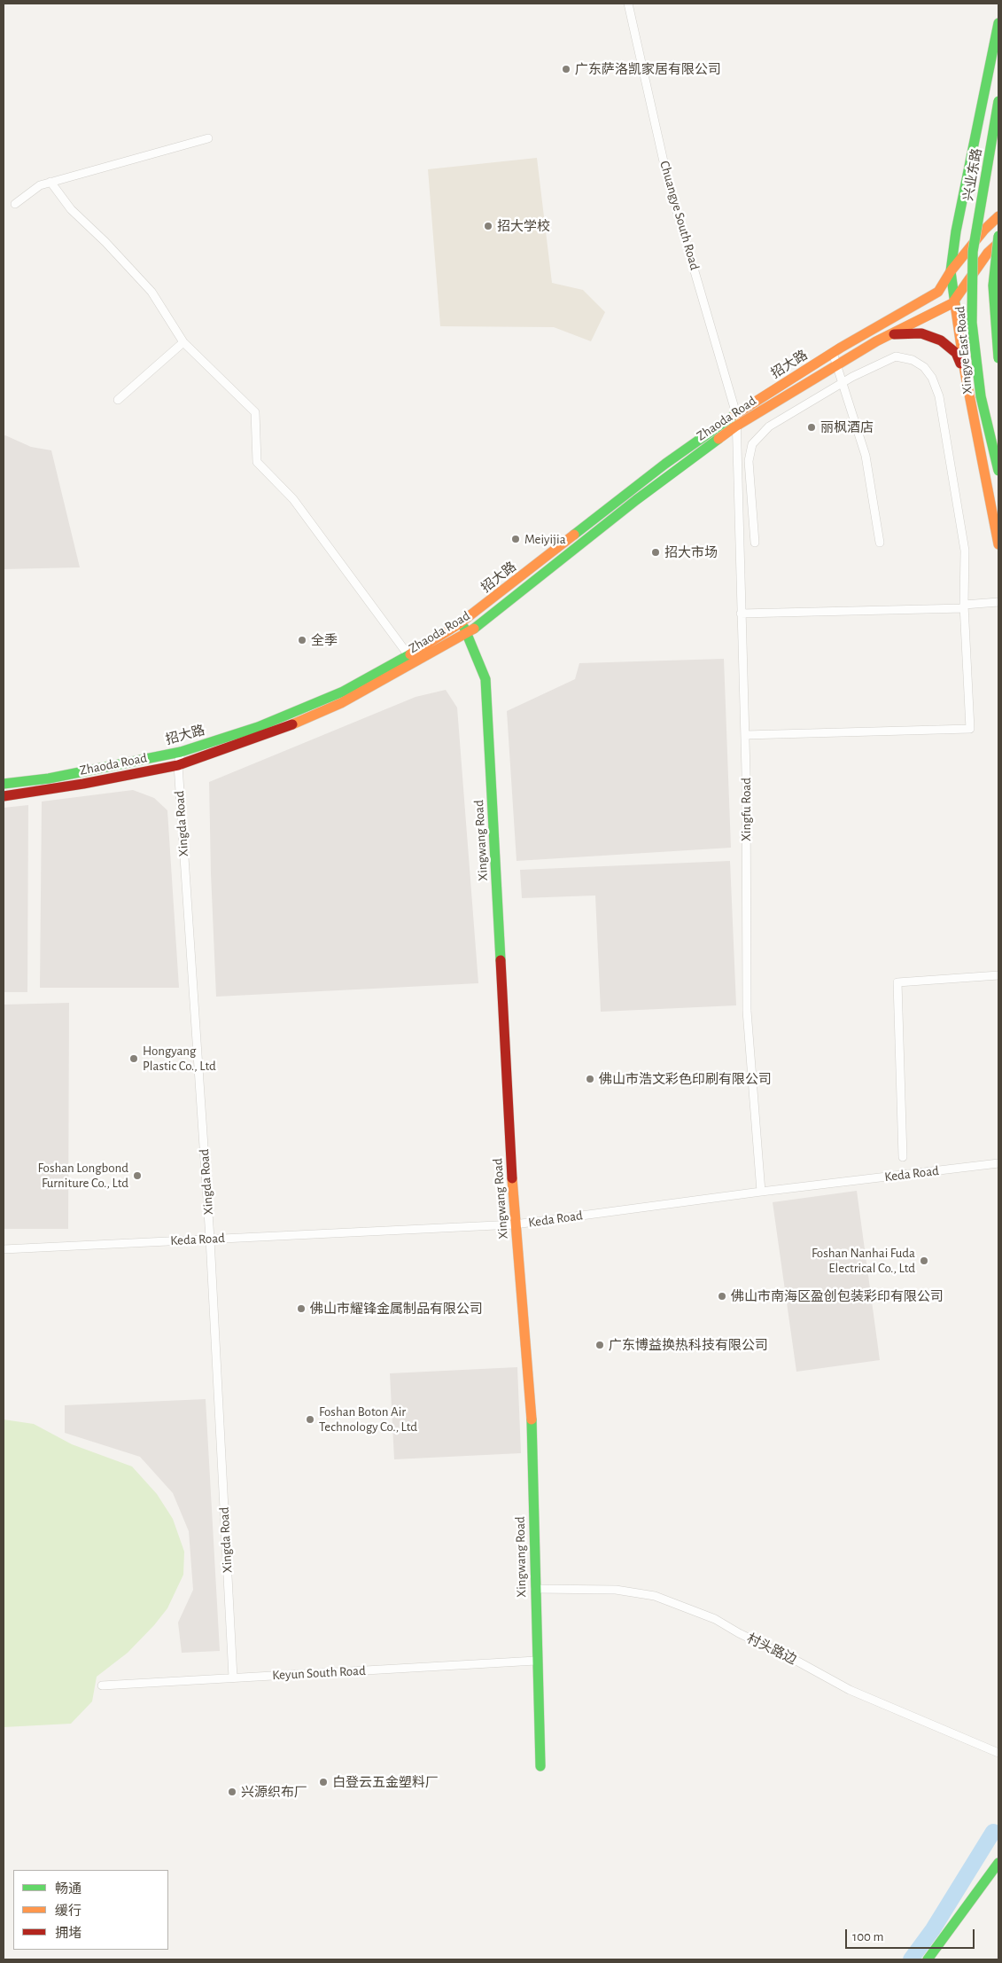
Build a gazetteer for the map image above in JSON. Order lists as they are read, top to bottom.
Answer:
{
  "streets": {
    "main road": [
      "Xingye East Road",
      "招大路",
      "Zhaoda Road",
      "Xingwang Road"
    ],
    "street": [
      "Chuangye South Road",
      "Xingfu Road",
      "Xingda Road",
      "Keda Road",
      "村头路边",
      "Keyun South Road"
    ]
  },
  "crossings": [
    ["Chuangye South Road", "招大路"],
    ["Chuangye South Road", "Zhaoda Road"],
    ["Chuangye South Road", "Xingfu Road"],
    ["招大路", "Xingda Road"],
    ["招大路", "Xingwang Road"],
    ["Zhaoda Road", "Xingfu Road"],
    ["Zhaoda Road", "Xingda Road"],
    ["Zhaoda Road", "Xingwang Road"],
    ["Xingfu Road", "Keda Road"],
    ["Xingda Road", "Keda Road"],
    ["Xingda Road", "Keyun South Road"],
    ["Xingwang Road", "Keda Road"],
    ["Xingwang Road", "村头路边"],
    ["Xingwang Road", "Keyun South Road"]
  ],
  "places": [
    "广东萨洛凯家居有限公司",
    "招大学校",
    "丽枫酒店",
    "Meiyijia",
    "招大市场",
    "全季",
    "Hongyang Plastic Co., Ltd",
    "佛山市浩文彩色印刷有限公司",
    "Foshan Longbond Furniture Co., Ltd",
    "Foshan Nanhai Fuda Electrical Co., Ltd",
    "佛山市南海区盈创包装彩印有限公司",
    "佛山市耀锋金属制品有限公司",
    "广东博益换热科技有限公司",
    "Foshan Boton Air Technology Co., Ltd",
    "白登云五金塑料厂",
    "兴源织布厂"
  ],
  "legend": ["畅通", "缓行", "拥堵"],
  "scale_bar": "100 m"
}
